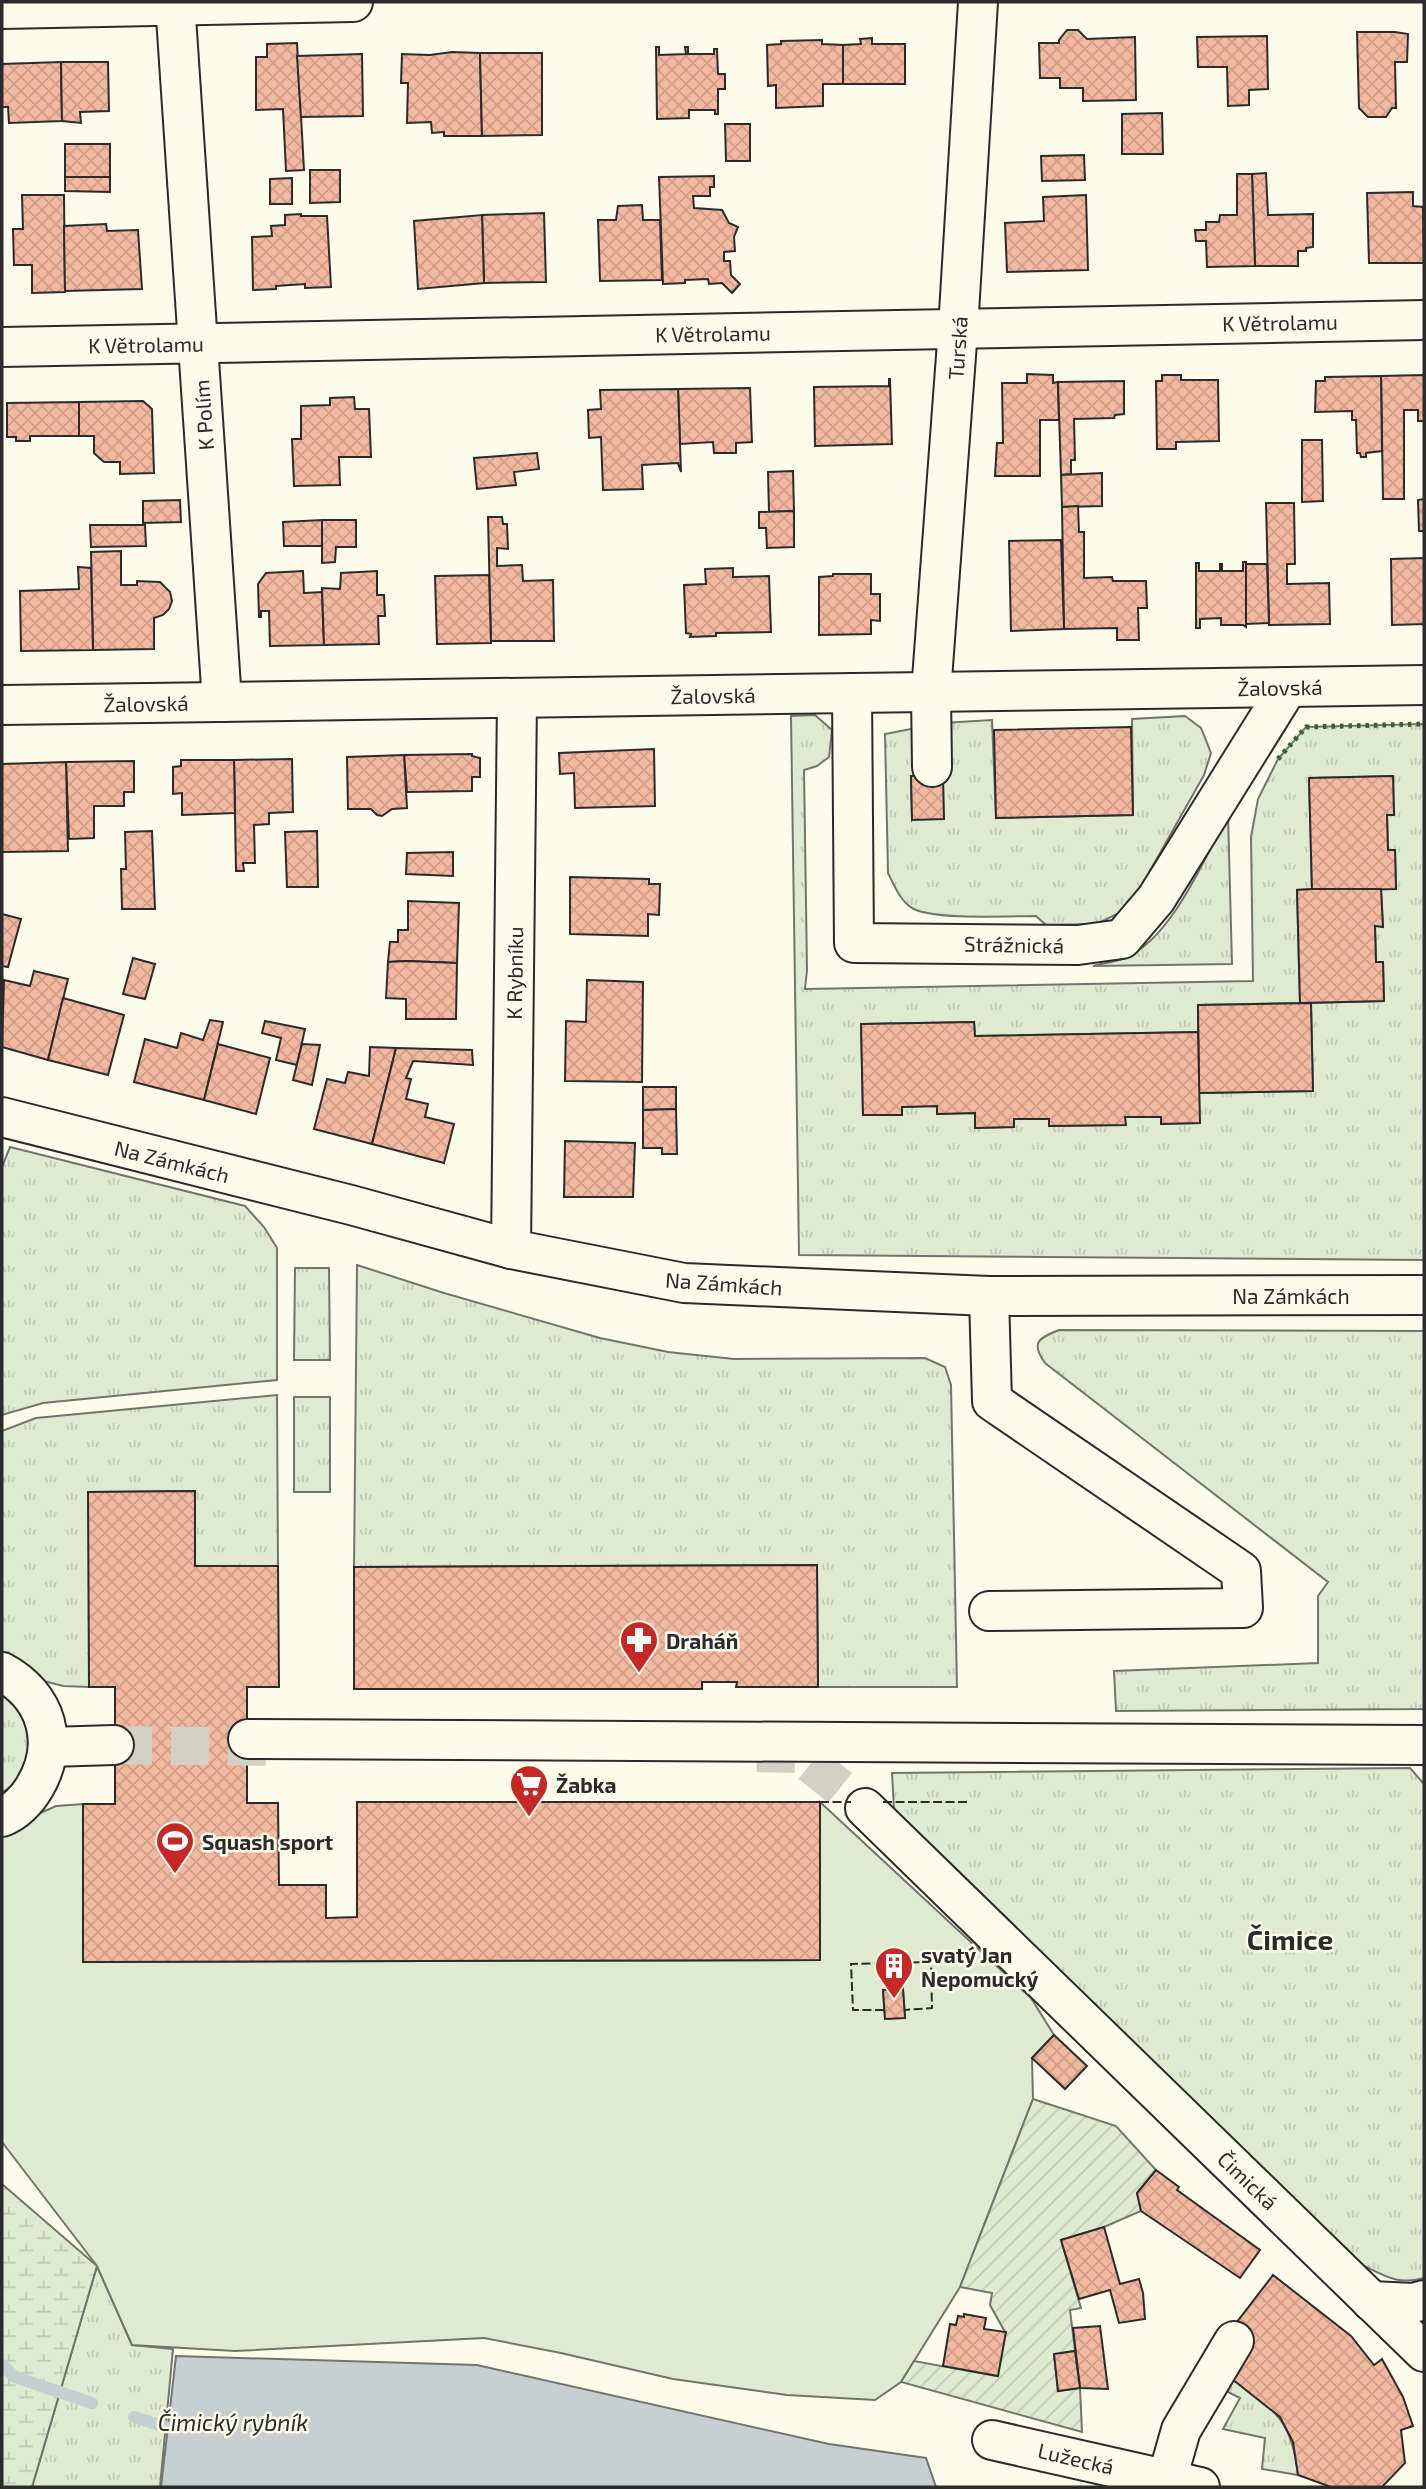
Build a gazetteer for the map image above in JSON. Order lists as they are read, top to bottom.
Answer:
{
  "streets": {
    "street": [
      "K Větrolamu",
      "Turská",
      "K Polím",
      "Žalovská",
      "Strážnická",
      "K Rybníku",
      "Na Zámkách",
      "Čimická",
      "Lužecká"
    ]
  },
  "crossings": [
    ["K Větrolamu", "Turská"],
    ["K Větrolamu", "K Polím"],
    ["Turská", "Žalovská"],
    ["K Polím", "Žalovská"],
    ["Žalovská", "Strážnická"],
    ["Žalovská", "K Rybníku"],
    ["K Rybníku", "Na Zámkách"]
  ],
  "districts": ["Čimice"],
  "water": ["Čimický rybník"],
  "places": {
    "pharmacy": ["Draháň"],
    "supermarket": ["Žabka"],
    "sports": ["Squash sport"],
    "building": ["svatý Jan Nepomucký"]
  }
}
